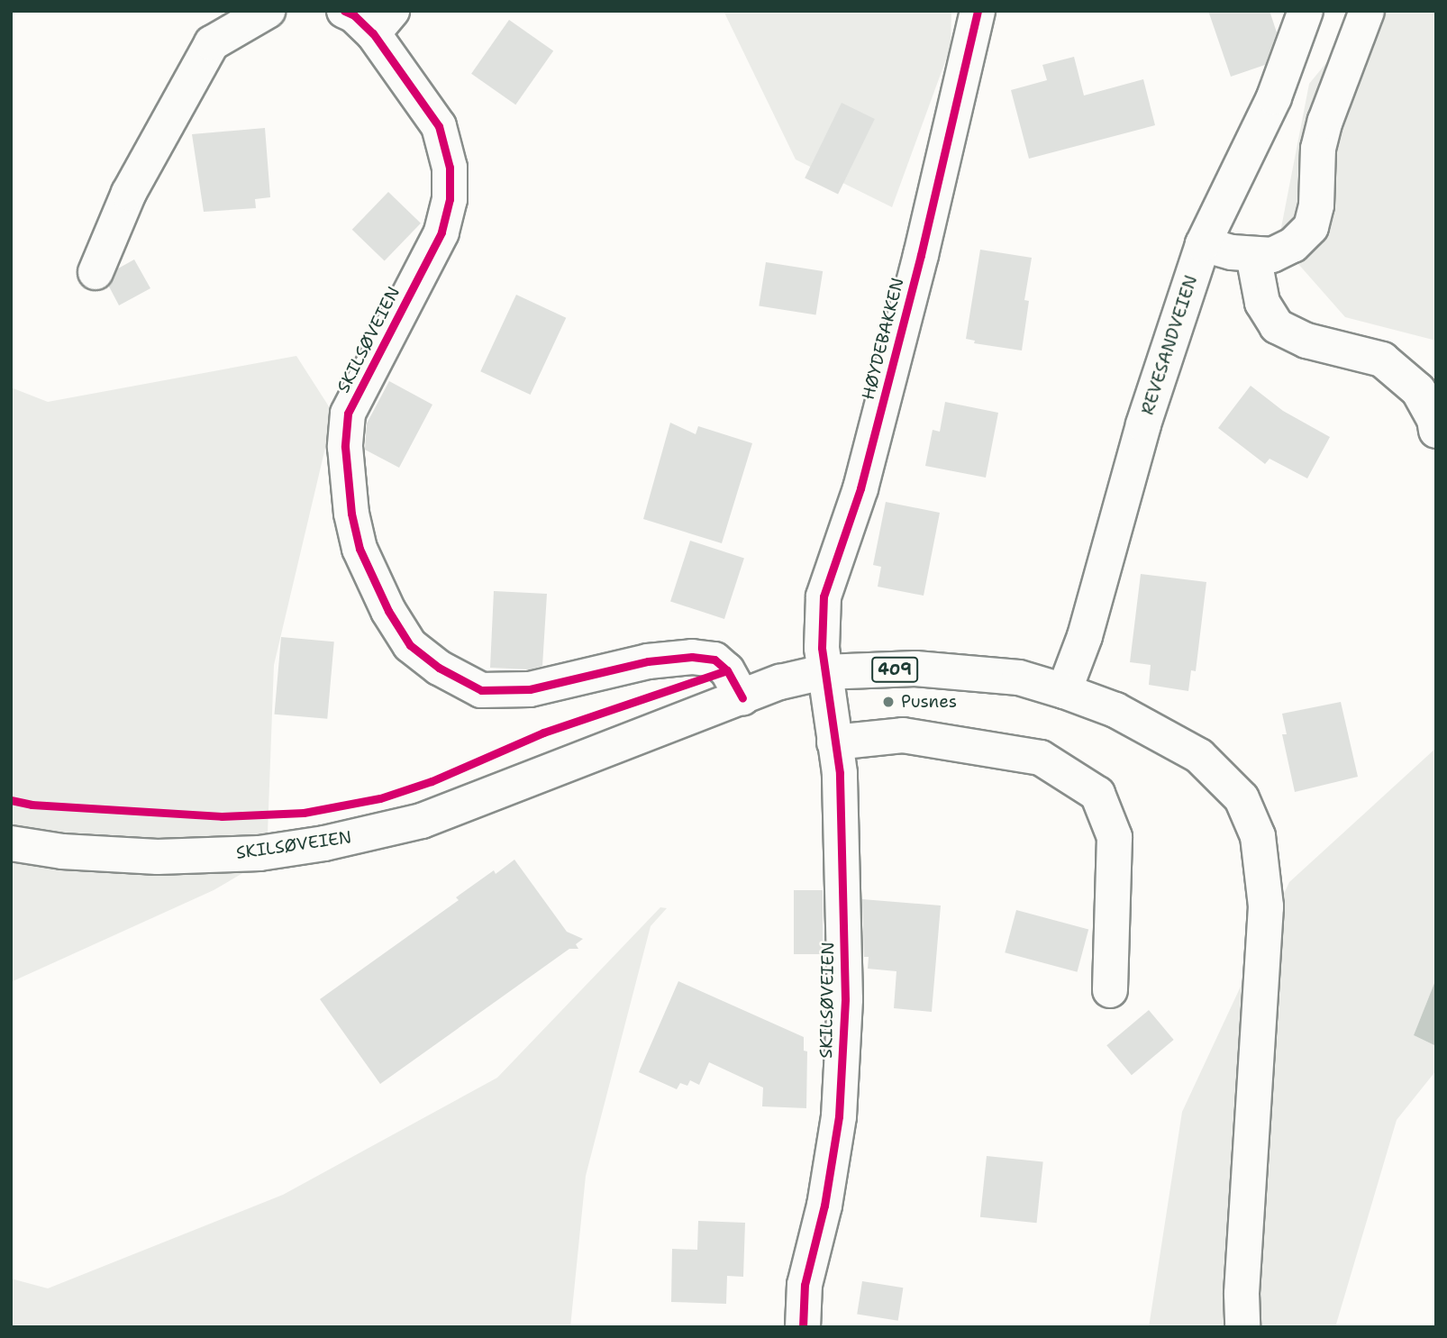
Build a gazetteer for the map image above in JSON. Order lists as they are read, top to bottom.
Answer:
{
  "streets": {
    "street": [
      "HØYDEBAKKEN",
      "SKILSØVEIEN",
      "REVESANDVEIEN",
      "409"
    ]
  },
  "crossings": [
    ["HØYDEBAKKEN", "SKILSØVEIEN"],
    ["SKILSØVEIEN", "REVESANDVEIEN"]
  ],
  "places": ["Pusnes"]
}
